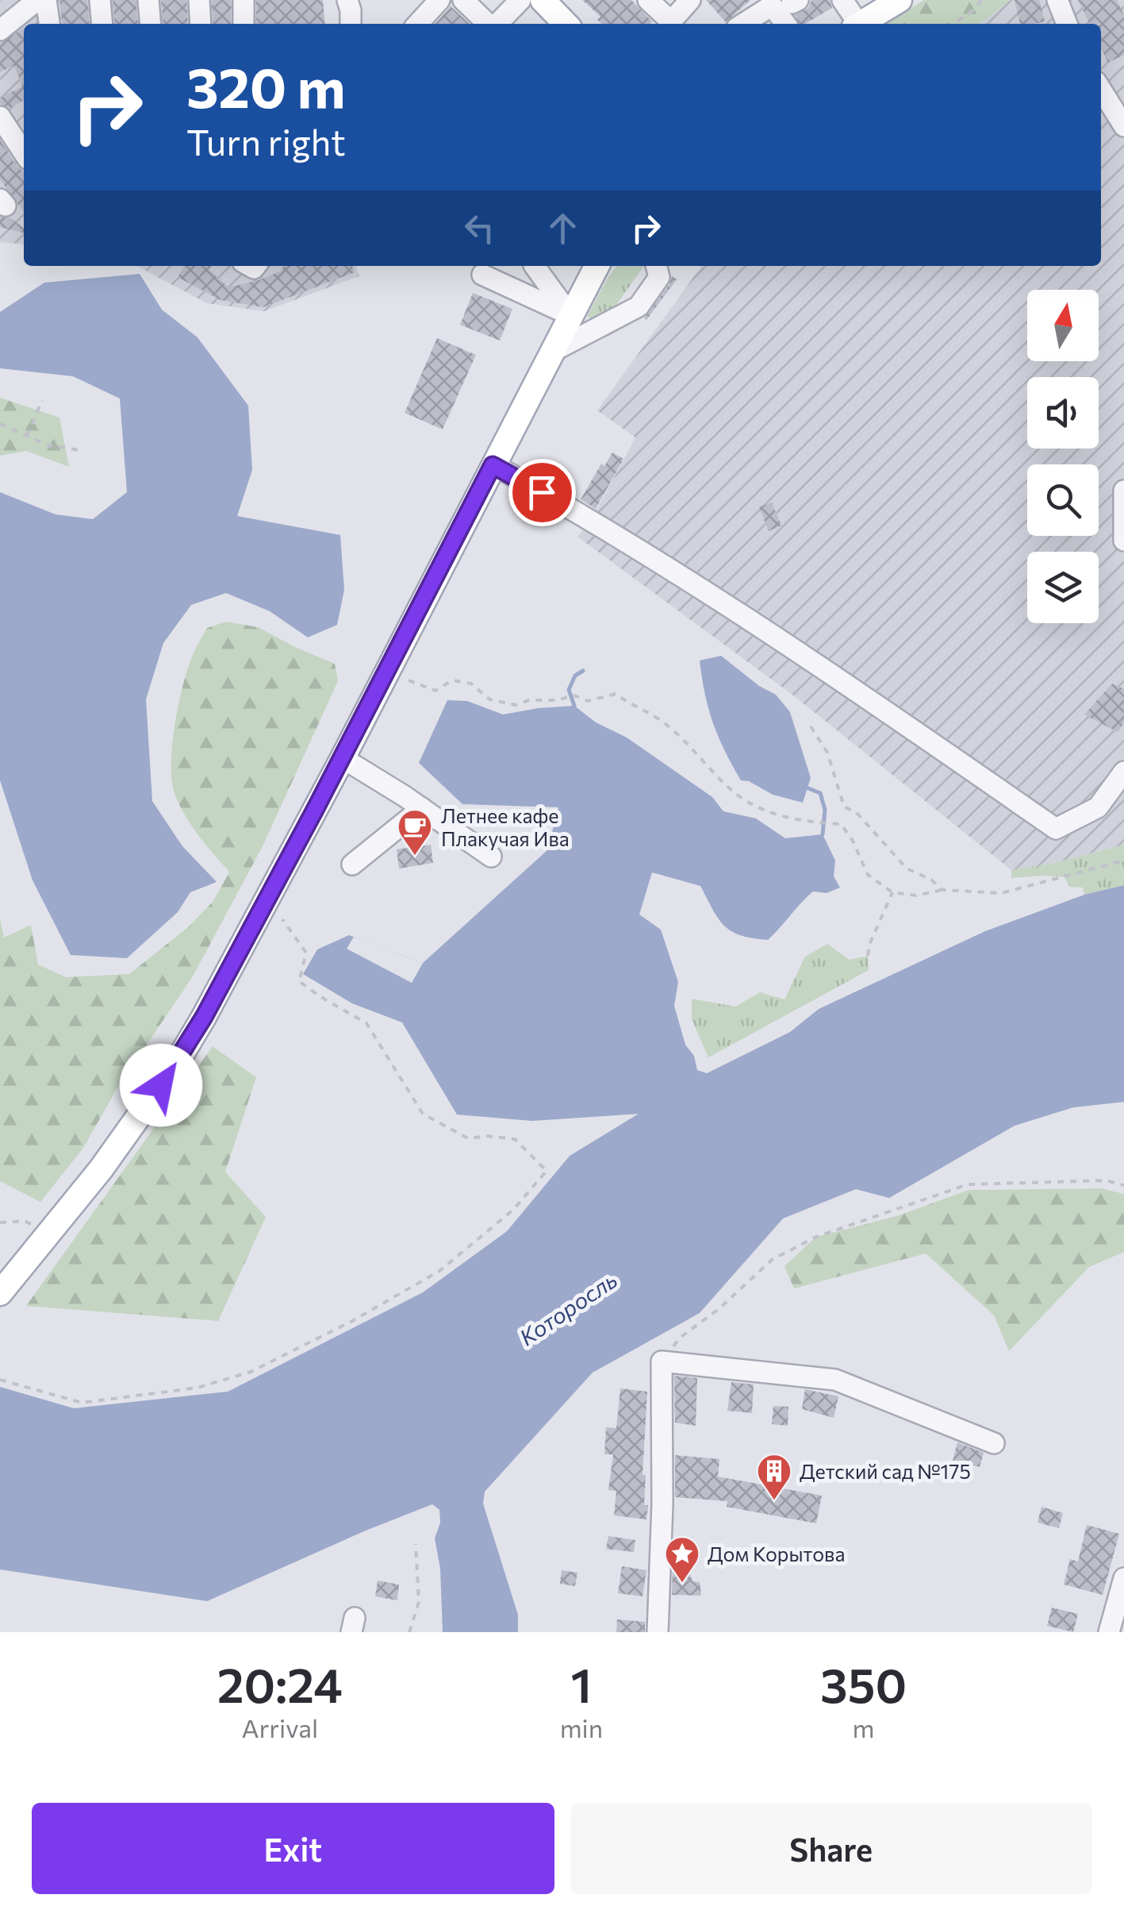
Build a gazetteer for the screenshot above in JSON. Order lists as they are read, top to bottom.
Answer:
{
  "water": ["Которосль"],
  "places": {
    "cafe": ["Летнее кафе Плакучая Ива"],
    "building": ["Детский сад №175"],
    "place": ["Дом Корытова"]
  },
  "north": "top",
  "page": {
    "turn": ["320 m", "Turn right"],
    "eta": [
      "20:24",
      "Arrival",
      "1",
      "min",
      "350",
      "m"
    ],
    "buttons": ["Exit", "Share"]
  }
}
